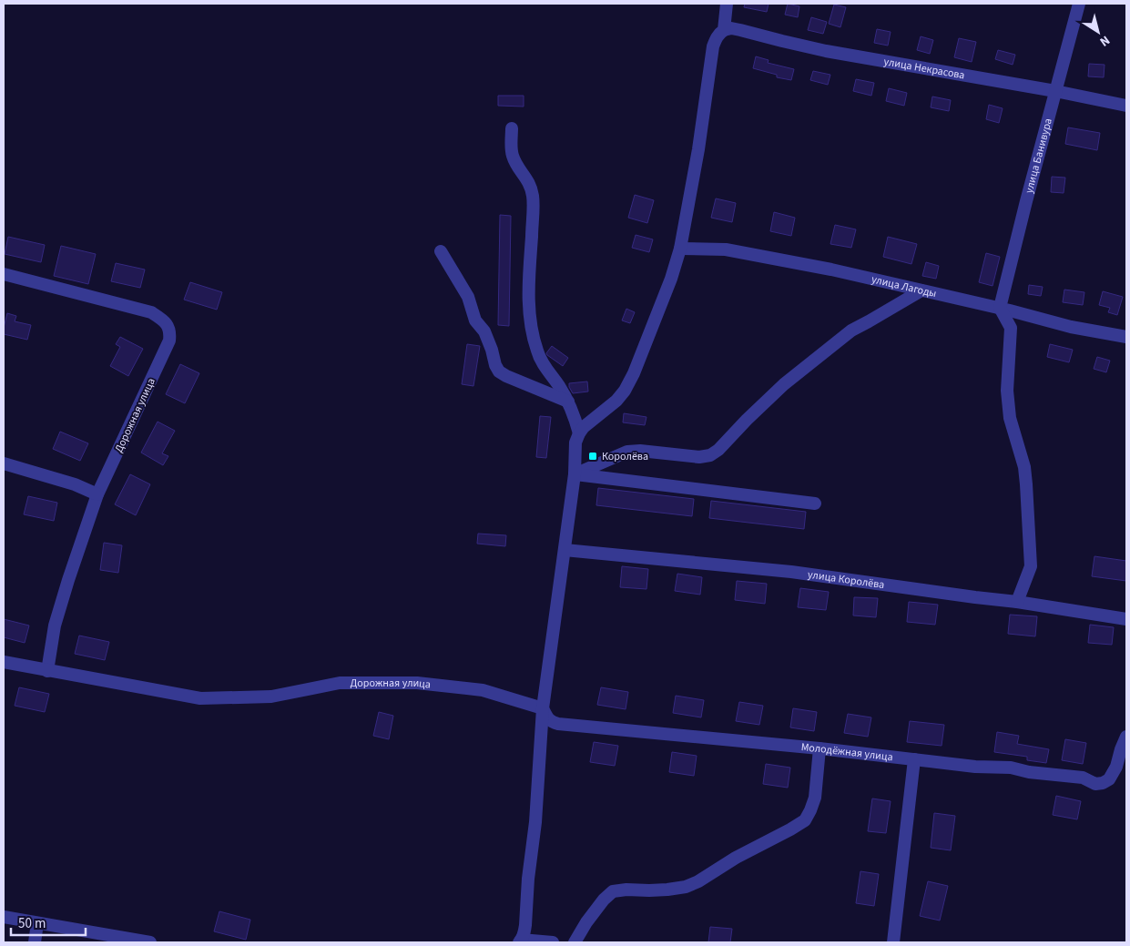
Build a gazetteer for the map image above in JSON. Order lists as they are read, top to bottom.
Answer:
{
  "streets": {
    "street": [
      "улица Некрасова",
      "улица Банивура",
      "улица Лагоды",
      "Дорожная улица",
      "улица Королёва",
      "Молодёжная улица"
    ]
  },
  "crossings": [
    ["улица Некрасова", "улица Банивура"],
    ["улица Банивура", "улица Лагоды"],
    ["Дорожная улица", "Молодёжная улица"]
  ],
  "places": {
    "transit": ["Королёва"]
  },
  "scale_bar": "50 m",
  "north": "bottom right"
}
